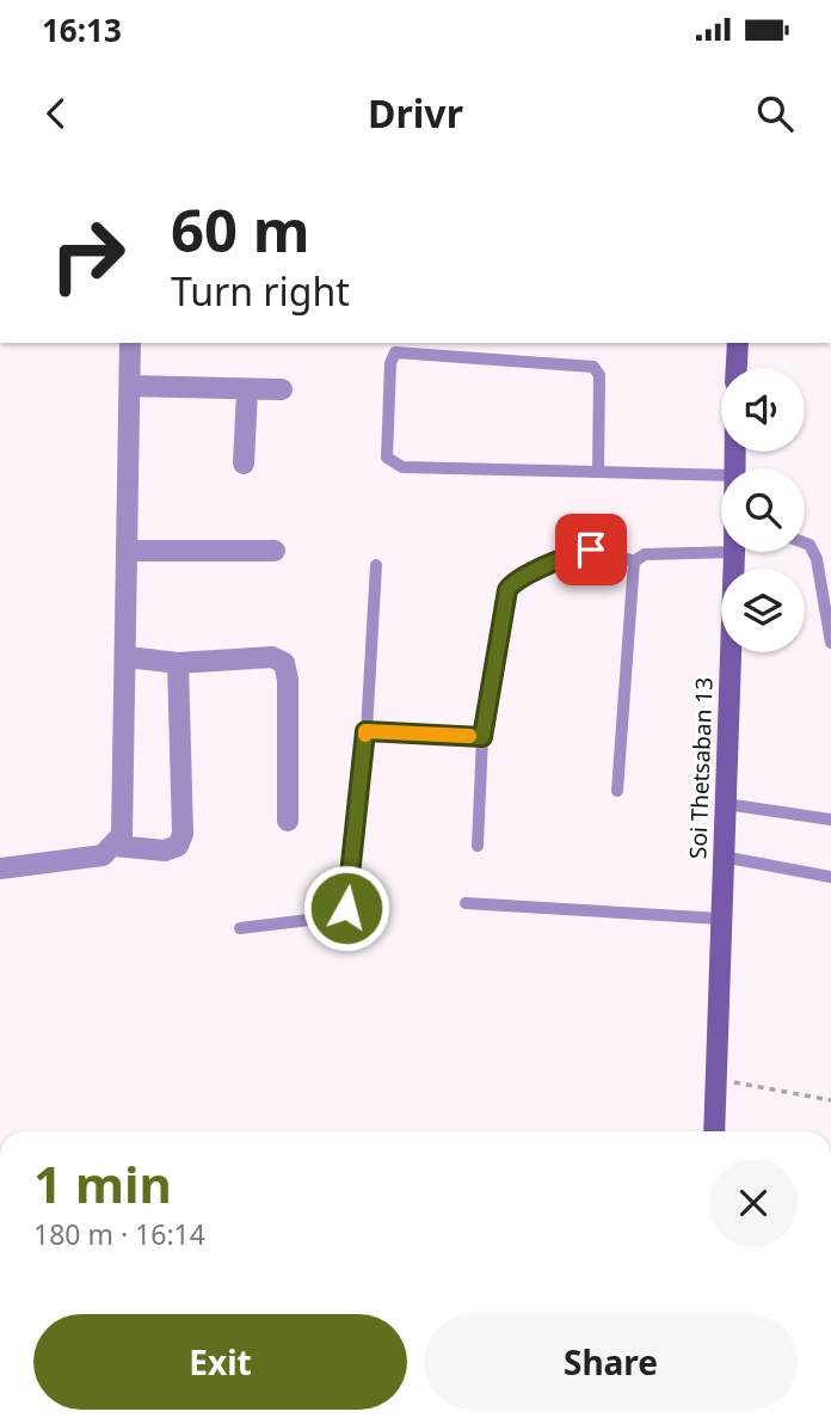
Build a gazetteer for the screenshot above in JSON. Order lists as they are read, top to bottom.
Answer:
{
  "streets": {
    "street": ["Soi Thetsaban 13"]
  },
  "page": {
    "status": "16:13",
    "header": "Drivr",
    "turn": ["60 m", "Turn right"],
    "heading": ["1 min", "180 m · 16:14"],
    "buttons": ["Exit", "Share"]
  }
}
